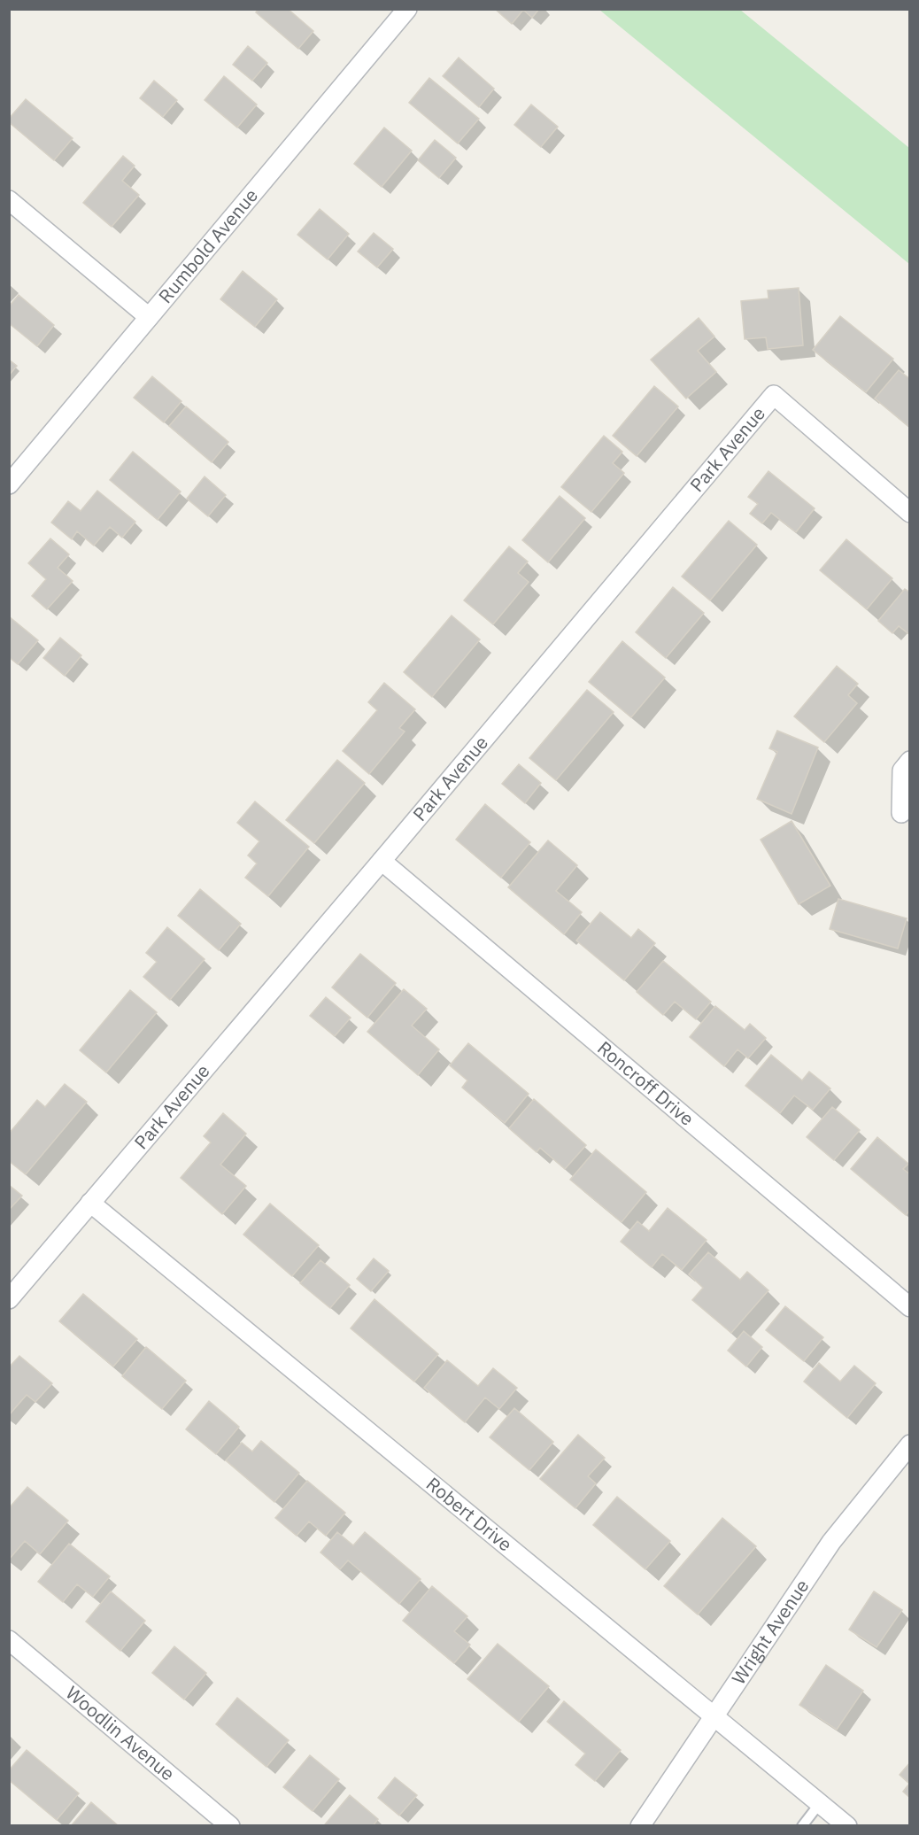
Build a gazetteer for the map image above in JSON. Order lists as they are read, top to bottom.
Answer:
{
  "streets": {
    "street": [
      "Rumbold Avenue",
      "Park Avenue",
      "Roncroff Drive",
      "Robert Drive",
      "Wright Avenue",
      "Woodlin Avenue"
    ]
  },
  "crossings": [
    ["Park Avenue", "Roncroff Drive"],
    ["Park Avenue", "Robert Drive"],
    ["Robert Drive", "Wright Avenue"]
  ]
}
